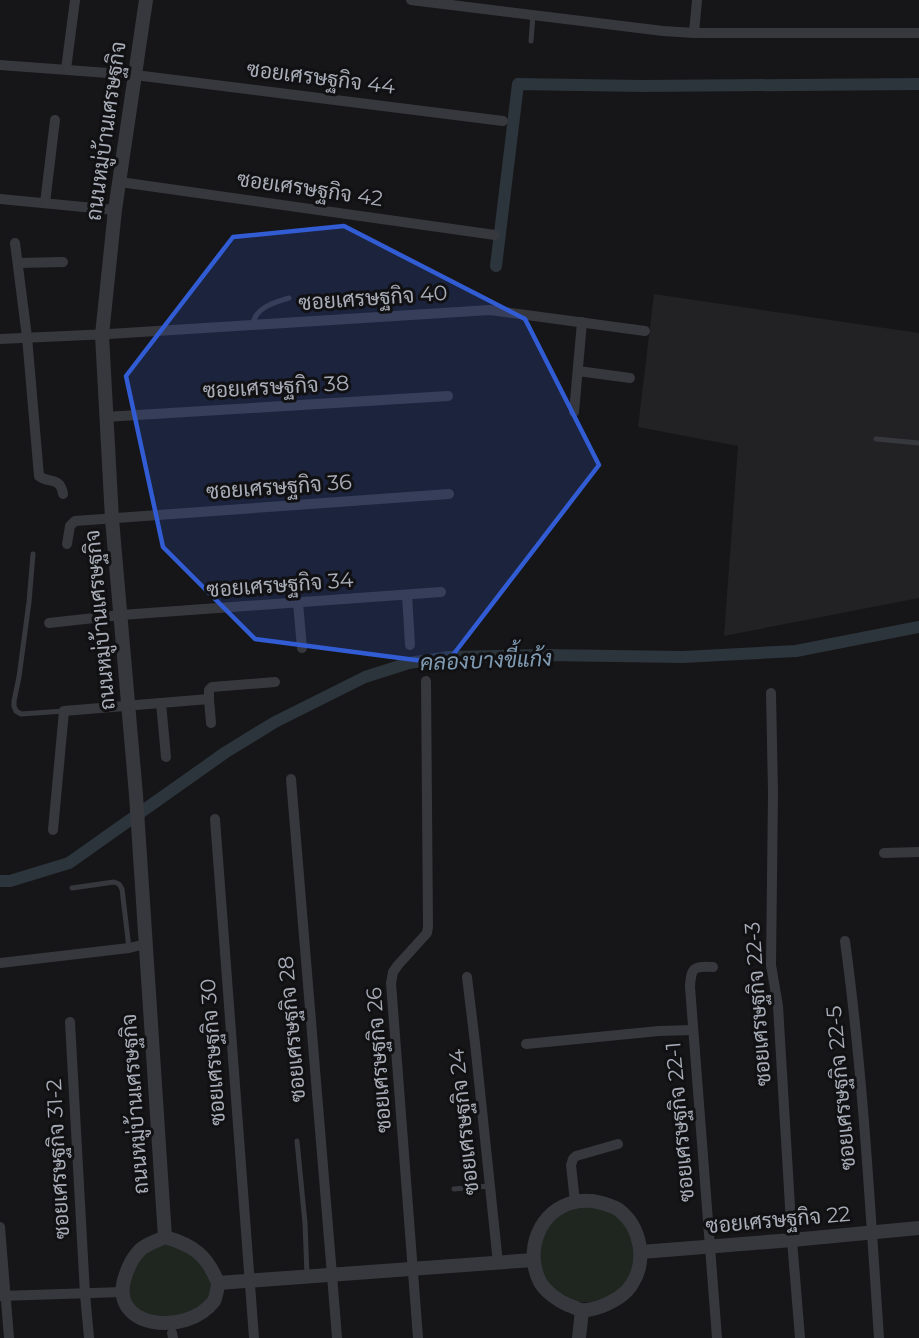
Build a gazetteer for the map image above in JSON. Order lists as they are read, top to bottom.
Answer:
{
  "streets": {
    "street": [
      "ซอยเศรษฐกิจ 44",
      "ถนนหมู่บ้านเศรษฐกิจ",
      "ซอยเศรษฐกิจ 42",
      "ซอยเศรษฐกิจ 40",
      "ซอยเศรษฐกิจ 38",
      "ซอยเศรษฐกิจ 36",
      "ซอยเศรษฐกิจ 34",
      "ซอยเศรษฐกิจ 22-3",
      "ซอยเศรษฐกิจ 28",
      "ซอยเศรษฐกิจ 30",
      "ซอยเศรษฐกิจ 26",
      "ซอยเศรษฐกิจ 22-5",
      "ซอยเศรษฐกิจ 24",
      "ซอยเศรษฐกิจ 22-1",
      "ซอยเศรษฐกิจ 31-2",
      "ซอยเศรษฐกิจ 22"
    ]
  },
  "crossings": [
    ["ซอยเศรษฐกิจ 44", "ถนนหมู่บ้านเศรษฐกิจ"],
    ["ถนนหมู่บ้านเศรษฐกิจ", "ซอยเศรษฐกิจ 42"],
    ["ถนนหมู่บ้านเศรษฐกิจ", "ซอยเศรษฐกิจ 40"],
    ["ถนนหมู่บ้านเศรษฐกิจ", "ซอยเศรษฐกิจ 38"],
    ["ถนนหมู่บ้านเศรษฐกิจ", "ซอยเศรษฐกิจ 36"],
    ["ถนนหมู่บ้านเศรษฐกิจ", "ซอยเศรษฐกิจ 34"],
    ["ซอยเศรษฐกิจ 22-3", "ซอยเศรษฐกิจ 22"],
    ["ซอยเศรษฐกิจ 22-5", "ซอยเศรษฐกิจ 22"],
    ["ซอยเศรษฐกิจ 22-1", "ซอยเศรษฐกิจ 22"]
  ],
  "water": ["คลองบางขี้แก้ง"]
}
